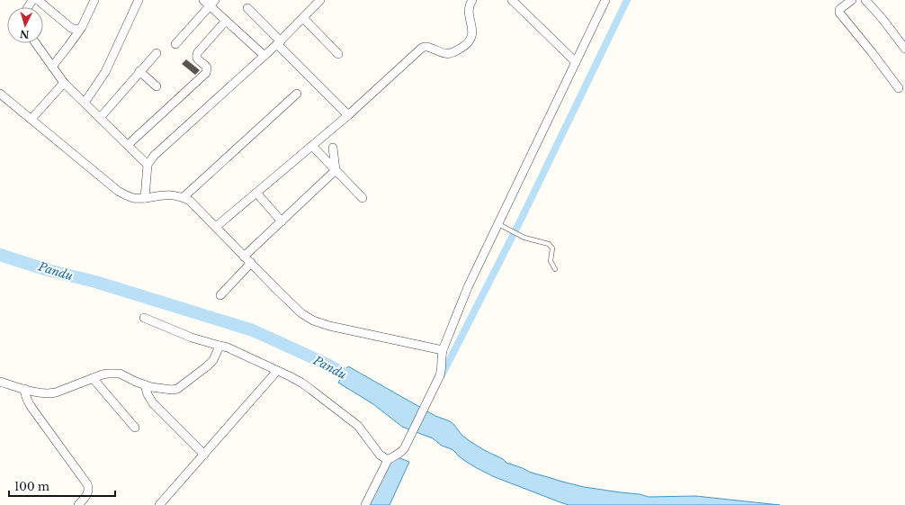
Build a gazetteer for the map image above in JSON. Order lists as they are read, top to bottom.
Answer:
{
  "water": ["Pandu"],
  "scale_bar": "100 m",
  "north": "bottom"
}
